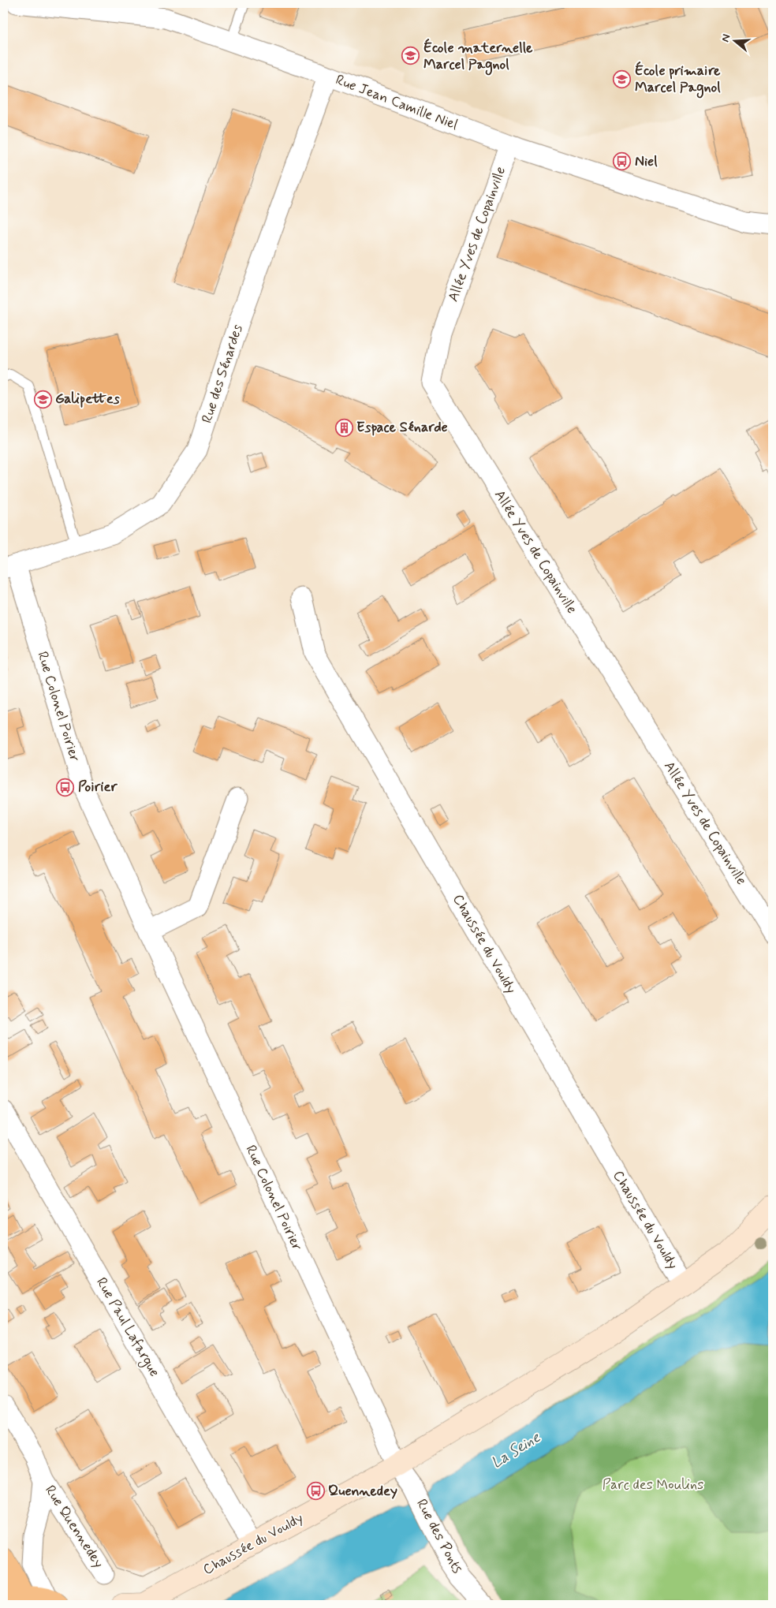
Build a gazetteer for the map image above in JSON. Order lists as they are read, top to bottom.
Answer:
{
  "streets": {
    "street": [
      "Rue Jean Camille Niel",
      "Allée Yves de Copainville",
      "Rue des Sénardes",
      "Rue Colonel Poirier",
      "Chaussée du Vouldy",
      "Rue Paul Lafargue",
      "Rue Quennedey",
      "Rue des Ponts"
    ]
  },
  "crossings": [
    ["Rue Jean Camille Niel", "Allée Yves de Copainville"],
    ["Rue Jean Camille Niel", "Rue des Sénardes"],
    ["Rue des Sénardes", "Rue Colonel Poirier"],
    ["Rue Colonel Poirier", "Chaussée du Vouldy"],
    ["Rue Colonel Poirier", "Rue des Ponts"],
    ["Chaussée du Vouldy", "Rue Paul Lafargue"],
    ["Chaussée du Vouldy", "Rue des Ponts"]
  ],
  "water": ["La Seine"],
  "parks": ["Parc des Moulins"],
  "places": {
    "school or university": ["École maternelle Marcel Pagnol", "École primaire Marcel Pagnol", "Galipettes"],
    "bus stop": ["Niel", "Poirier", "Quennedey"],
    "building": ["Espace Sénarde"]
  },
  "north": "left"
}
